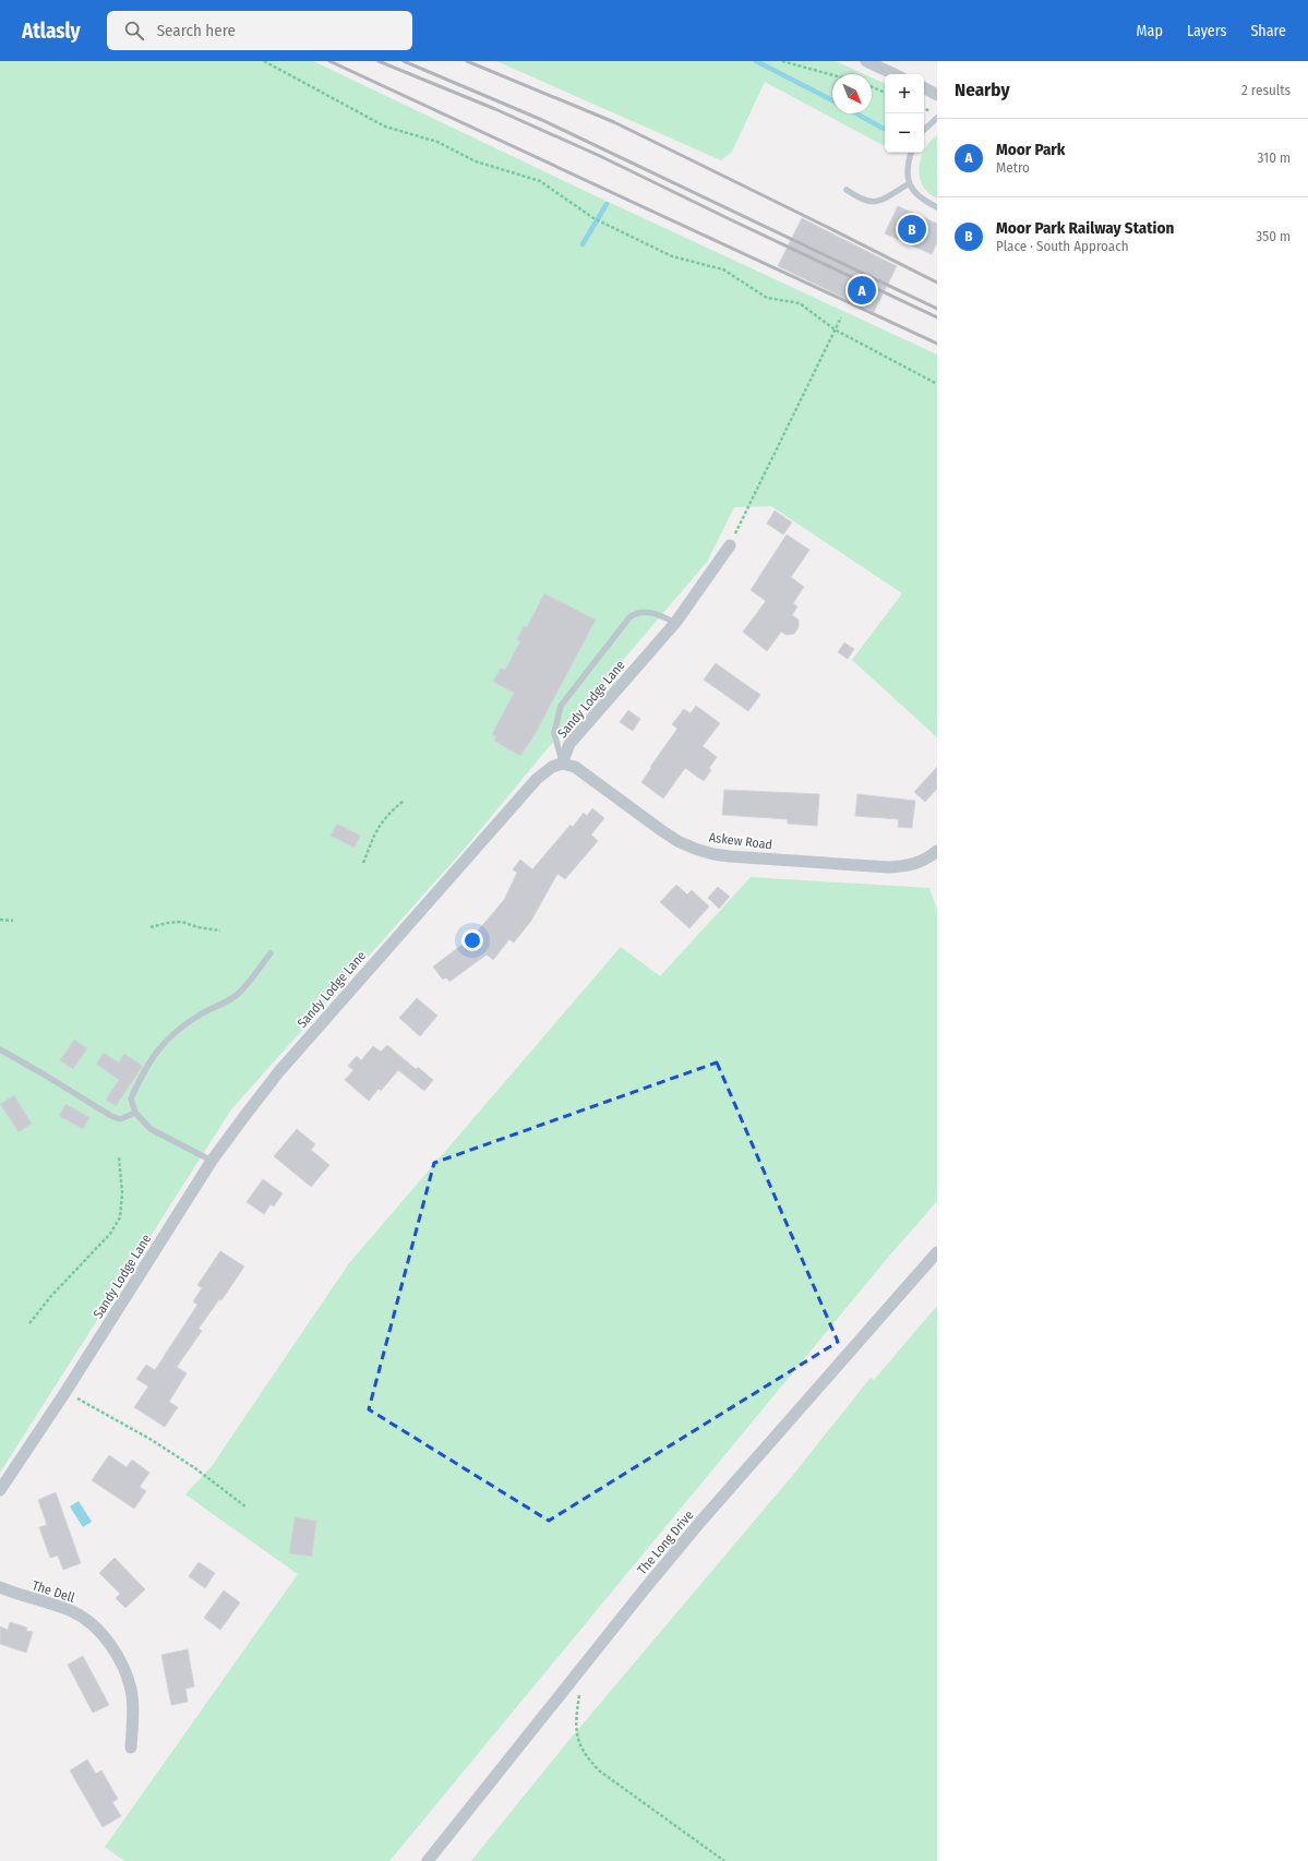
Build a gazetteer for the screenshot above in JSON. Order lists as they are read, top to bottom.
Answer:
{
  "streets": {
    "street": [
      "Sandy Lodge Lane",
      "Askew Road",
      "The Long Drive",
      "The Dell"
    ]
  },
  "crossings": [
    ["Sandy Lodge Lane", "Askew Road"]
  ],
  "north": "bottom right",
  "page": {
    "header": "Atlasly",
    "search": "Search here",
    "nav": ["Map", "Layers", "Share"],
    "heading": ["Nearby", "2 results"],
    "map_buttons": ["+", "−"],
    "list": [
      {
        "mark": "A",
        "name": "Moor Park",
        "note": "Metro",
        "value": "310 m"
      },
      {
        "mark": "B",
        "name": "Moor Park Railway Station",
        "note": "Place · South Approach",
        "value": "350 m"
      }
    ],
    "pins": ["B", "A"]
  }
}
